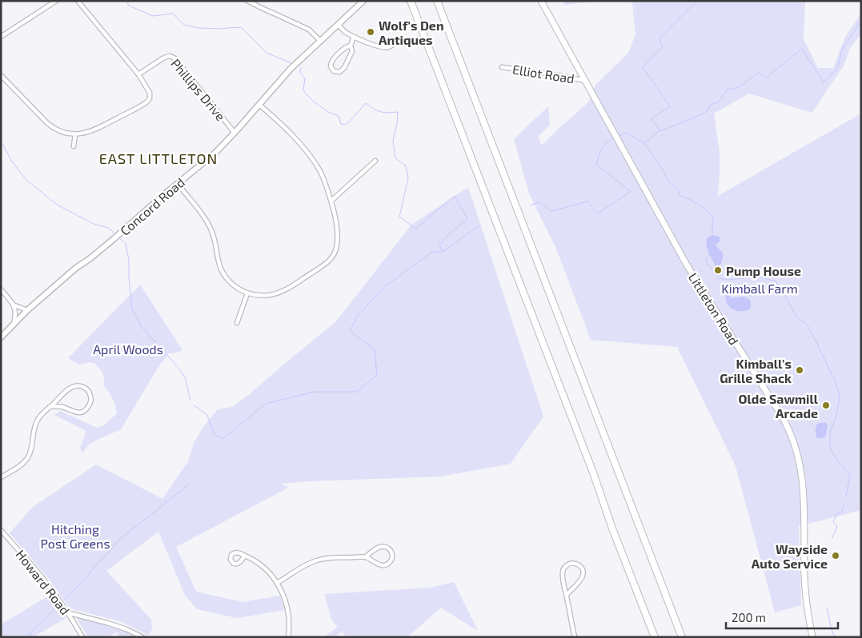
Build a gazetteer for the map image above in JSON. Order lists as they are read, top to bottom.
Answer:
{
  "streets": {
    "main road": ["Concord Road", "Littleton Road"],
    "street": ["Elliot Road", "Phillips Drive", "Howard Road"]
  },
  "crossings": [
    ["Elliot Road", "Littleton Road"],
    ["Phillips Drive", "Concord Road"]
  ],
  "districts": ["EAST LITTLETON"],
  "parks": ["Kimball Farm", "April Woods", "Hitching Post Greens"],
  "places": [
    "Wolf's Den Antiques",
    "Pump House",
    "Kimball's Grille Shack",
    "Olde Sawmill Arcade",
    "Wayside Auto Service"
  ],
  "scale_bar": "200 m"
}
